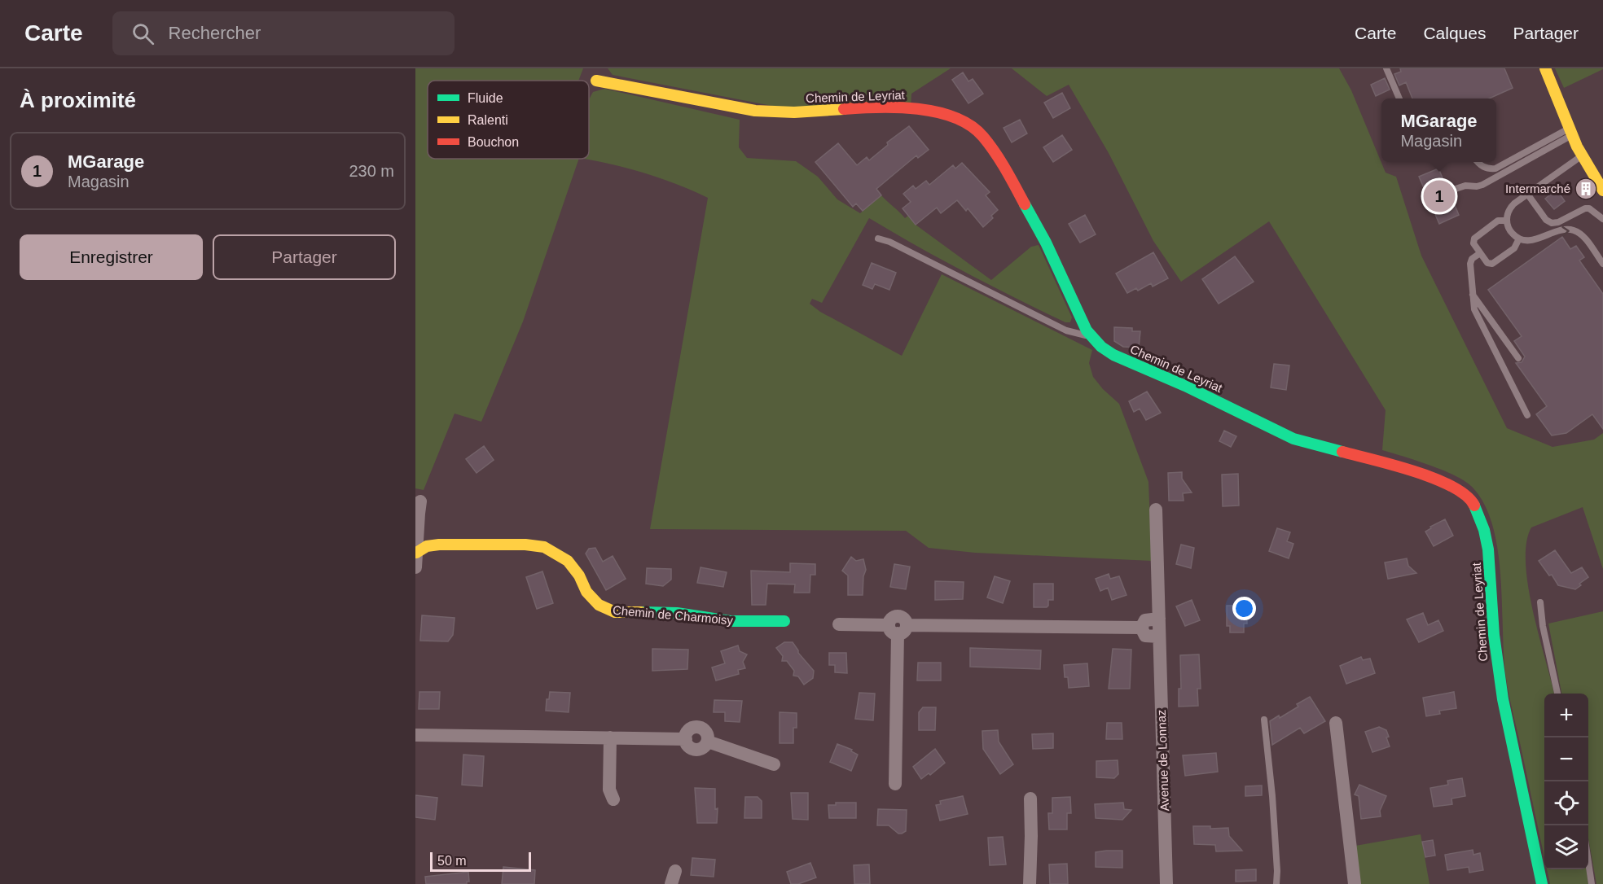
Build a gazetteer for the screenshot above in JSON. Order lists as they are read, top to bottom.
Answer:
{
  "streets": {
    "street": ["Chemin de Leyriat", "Chemin de Charmoisy", "Avenue de Lonnaz"]
  },
  "places": {
    "building": ["Intermarché"]
  },
  "legend": ["Fluide", "Ralenti", "Bouchon"],
  "scale_bar": "50 m",
  "page": {
    "header": "Carte",
    "search": "Rechercher",
    "nav": ["Carte", "Calques", "Partager"],
    "heading": "À proximité",
    "popup": ["MGarage", "Magasin"],
    "list": [
      {
        "mark": "1",
        "name": "MGarage",
        "note": "Magasin",
        "value": "230 m"
      }
    ],
    "pins": "1",
    "buttons": ["Enregistrer", "Partager"],
    "map_buttons": ["+", "−"],
    "scale": "50 m"
  }
}
